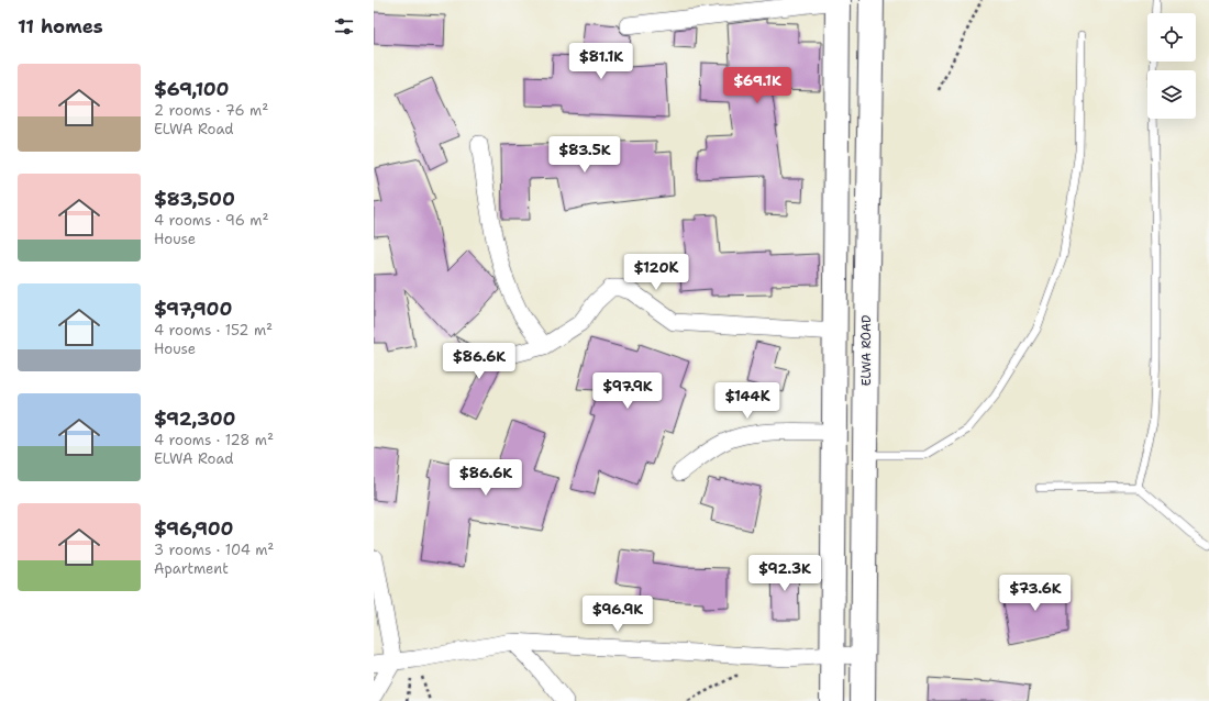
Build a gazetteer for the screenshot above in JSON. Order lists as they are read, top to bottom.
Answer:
{
  "streets": {
    "main road": ["ELWA ROAD"]
  },
  "page": {
    "heading": "11 homes",
    "price": [
      "$81.1K",
      "$69.1K",
      "$83.5K",
      "$120K",
      "$86.6K",
      "$97.9K",
      "$144K",
      "$86.6K",
      "$92.3K",
      "$73.6K",
      "$96.9K"
    ],
    "list": [
      {
        "name": "$69,100",
        "note": "2 rooms · 76 m² · ELWA Road"
      },
      {
        "name": "$83,500",
        "note": "4 rooms · 96 m² · House"
      },
      {
        "name": "$97,900",
        "note": "4 rooms · 152 m² · House"
      },
      {
        "name": "$92,300",
        "note": "4 rooms · 128 m² · ELWA Road"
      },
      {
        "name": "$96,900",
        "note": "3 rooms · 104 m² · Apartment"
      }
    ]
  }
}
